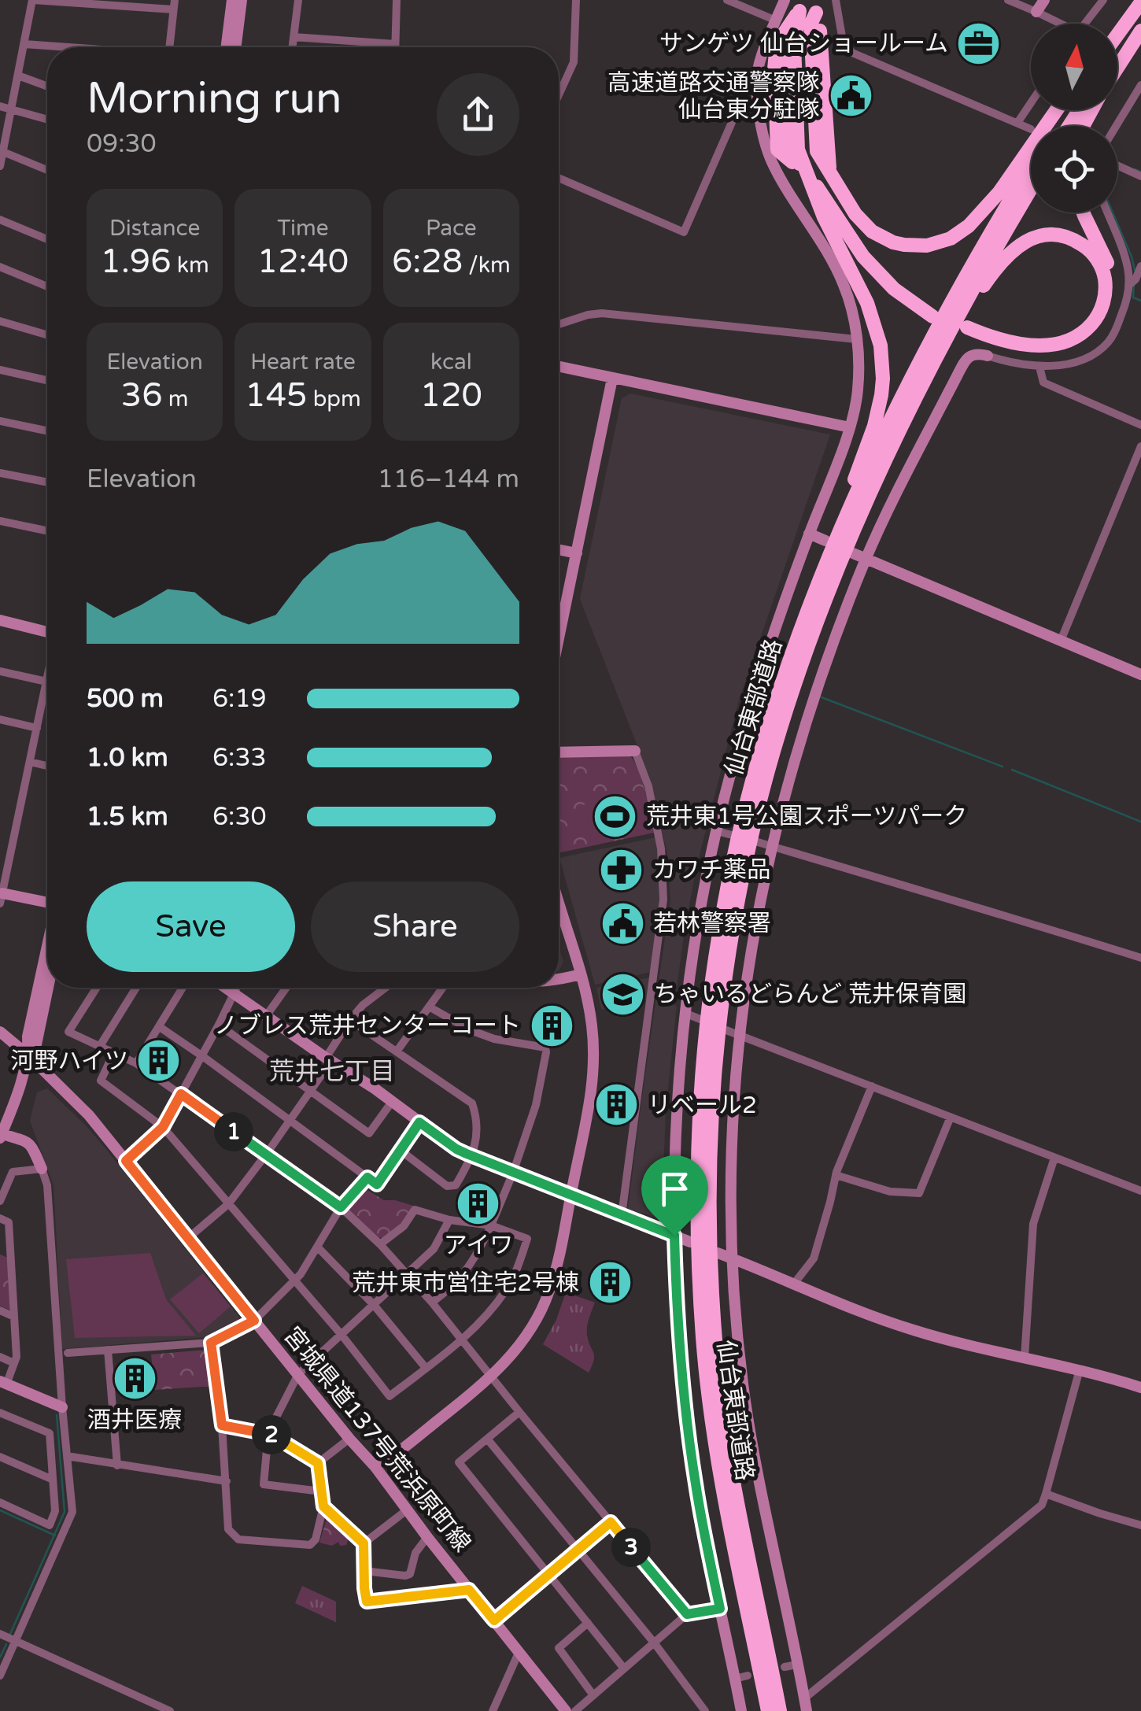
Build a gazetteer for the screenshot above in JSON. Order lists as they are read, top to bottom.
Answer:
{
  "streets": {
    "highway": ["仙台東部道路"],
    "street": ["宮城県道137号荒浜原町線"]
  },
  "districts": ["荒井七丁目"],
  "places": {
    "office": ["サンゲツ 仙台ショールーム"],
    "public building": ["高速道路交通警察隊 仙台東分駐隊", "若林警察署"],
    "sports": ["荒井東1号公園スポーツパーク"],
    "pharmacy": ["カワチ薬品"],
    "school or university": ["ちゃいるどらんど 荒井保育園"],
    "building": [
      "ノブレス荒井センターコート",
      "河野ハイツ",
      "リベール2",
      "アイワ",
      "荒井東市営住宅2号棟",
      "酒井医療"
    ]
  },
  "north": "top",
  "page": {
    "heading": ["Morning run", "09:30"],
    "stats": [
      ["Distance", "1.96 km"],
      ["Time", "12:40"],
      ["Pace", "6:28 /km"],
      ["Elevation", "36 m"],
      ["Heart rate", "145 bpm"],
      ["kcal", "120"]
    ],
    "chart": ["Elevation", "116–144 m"],
    "list": [
      {
        "name": "500 m",
        "note": "6:19"
      },
      {
        "name": "1.0 km",
        "note": "6:33"
      },
      {
        "name": "1.5 km",
        "note": "6:30"
      }
    ],
    "buttons": ["Save", "Share"],
    "pins": ["1", "2", "3"]
  }
}
